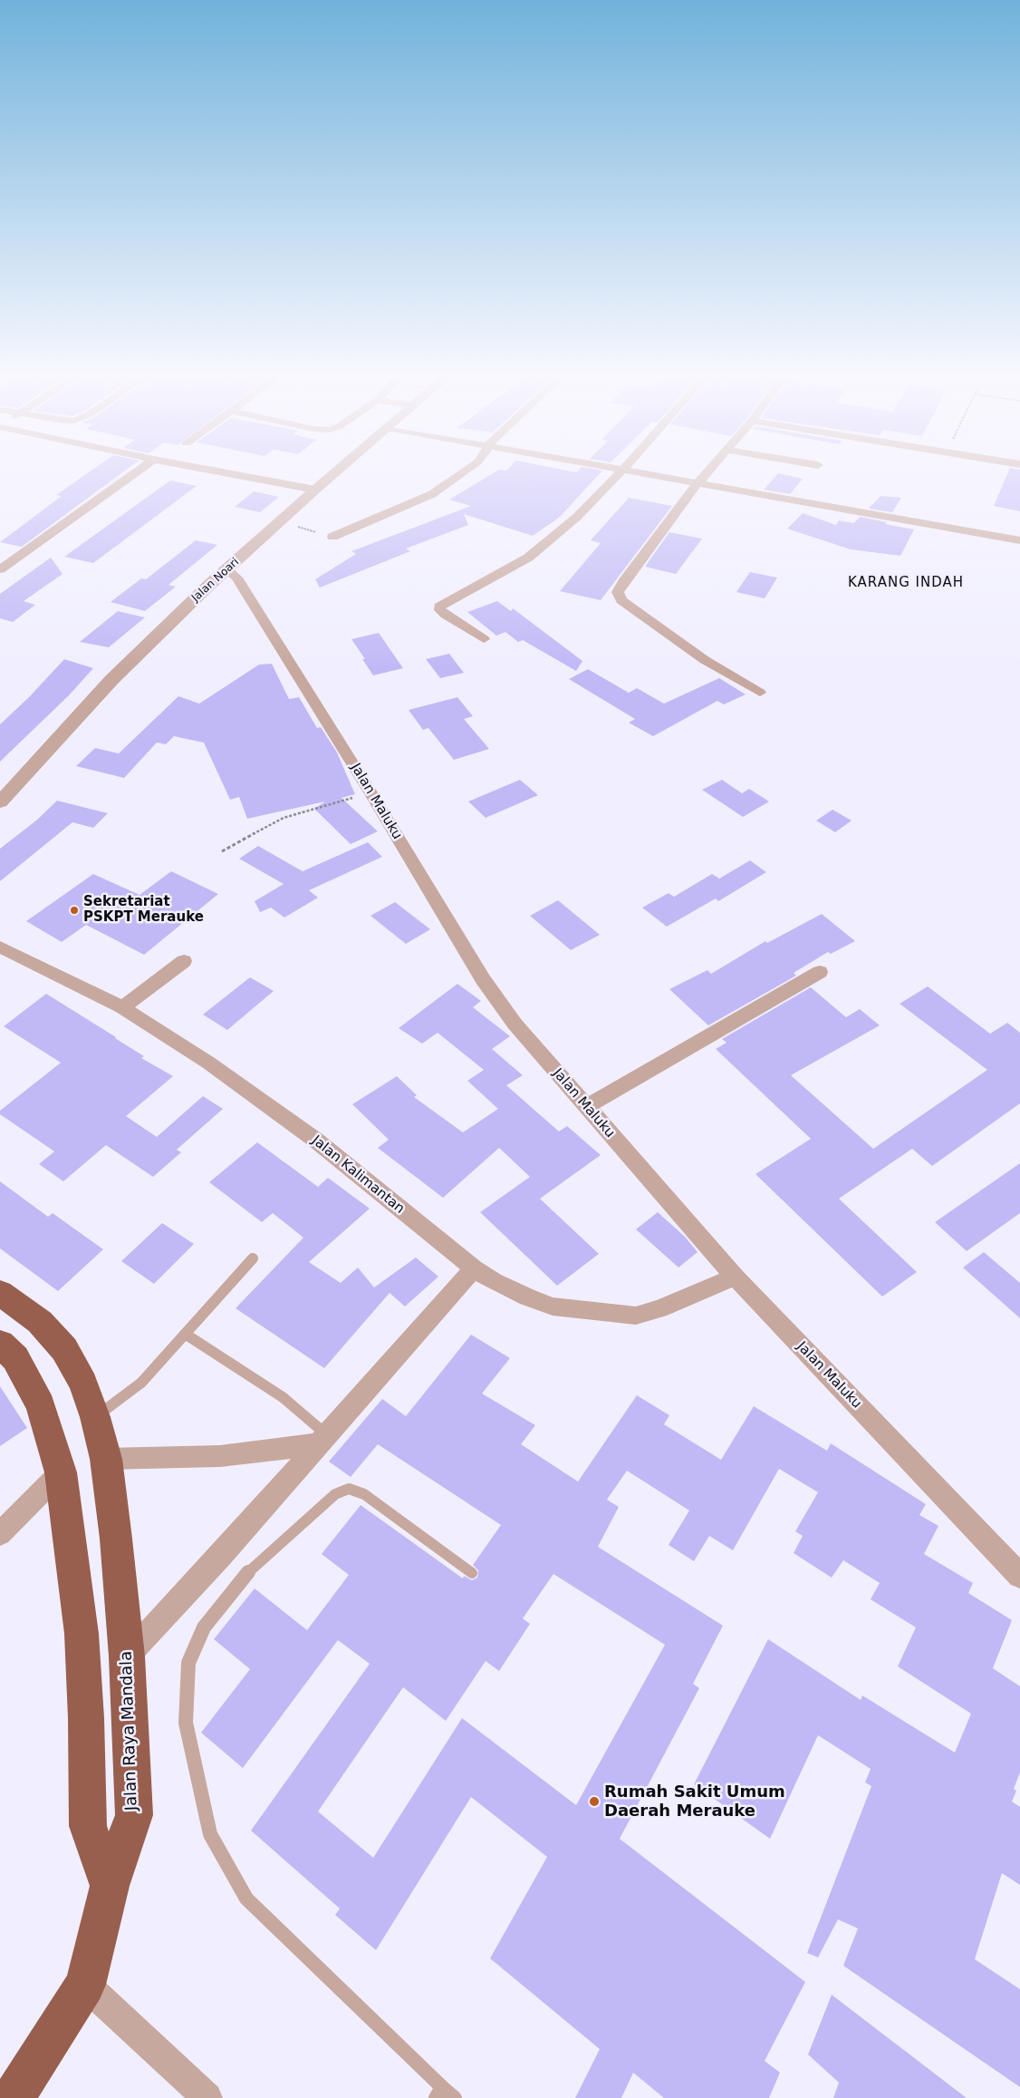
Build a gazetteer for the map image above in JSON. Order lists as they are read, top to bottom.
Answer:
{
  "streets": {
    "highway": ["Jalan Raya Mandala"],
    "street": ["Jalan Noari", "Jalan Maluku", "Jalan Kalimantan"]
  },
  "crossings": [
    ["Jalan Noari", "Jalan Maluku"],
    ["Jalan Maluku", "Jalan Kalimantan"]
  ],
  "districts": ["KARANG INDAH"],
  "places": ["Sekretariat PSKPT Merauke", "Rumah Sakit Umum Daerah Merauke"]
}
